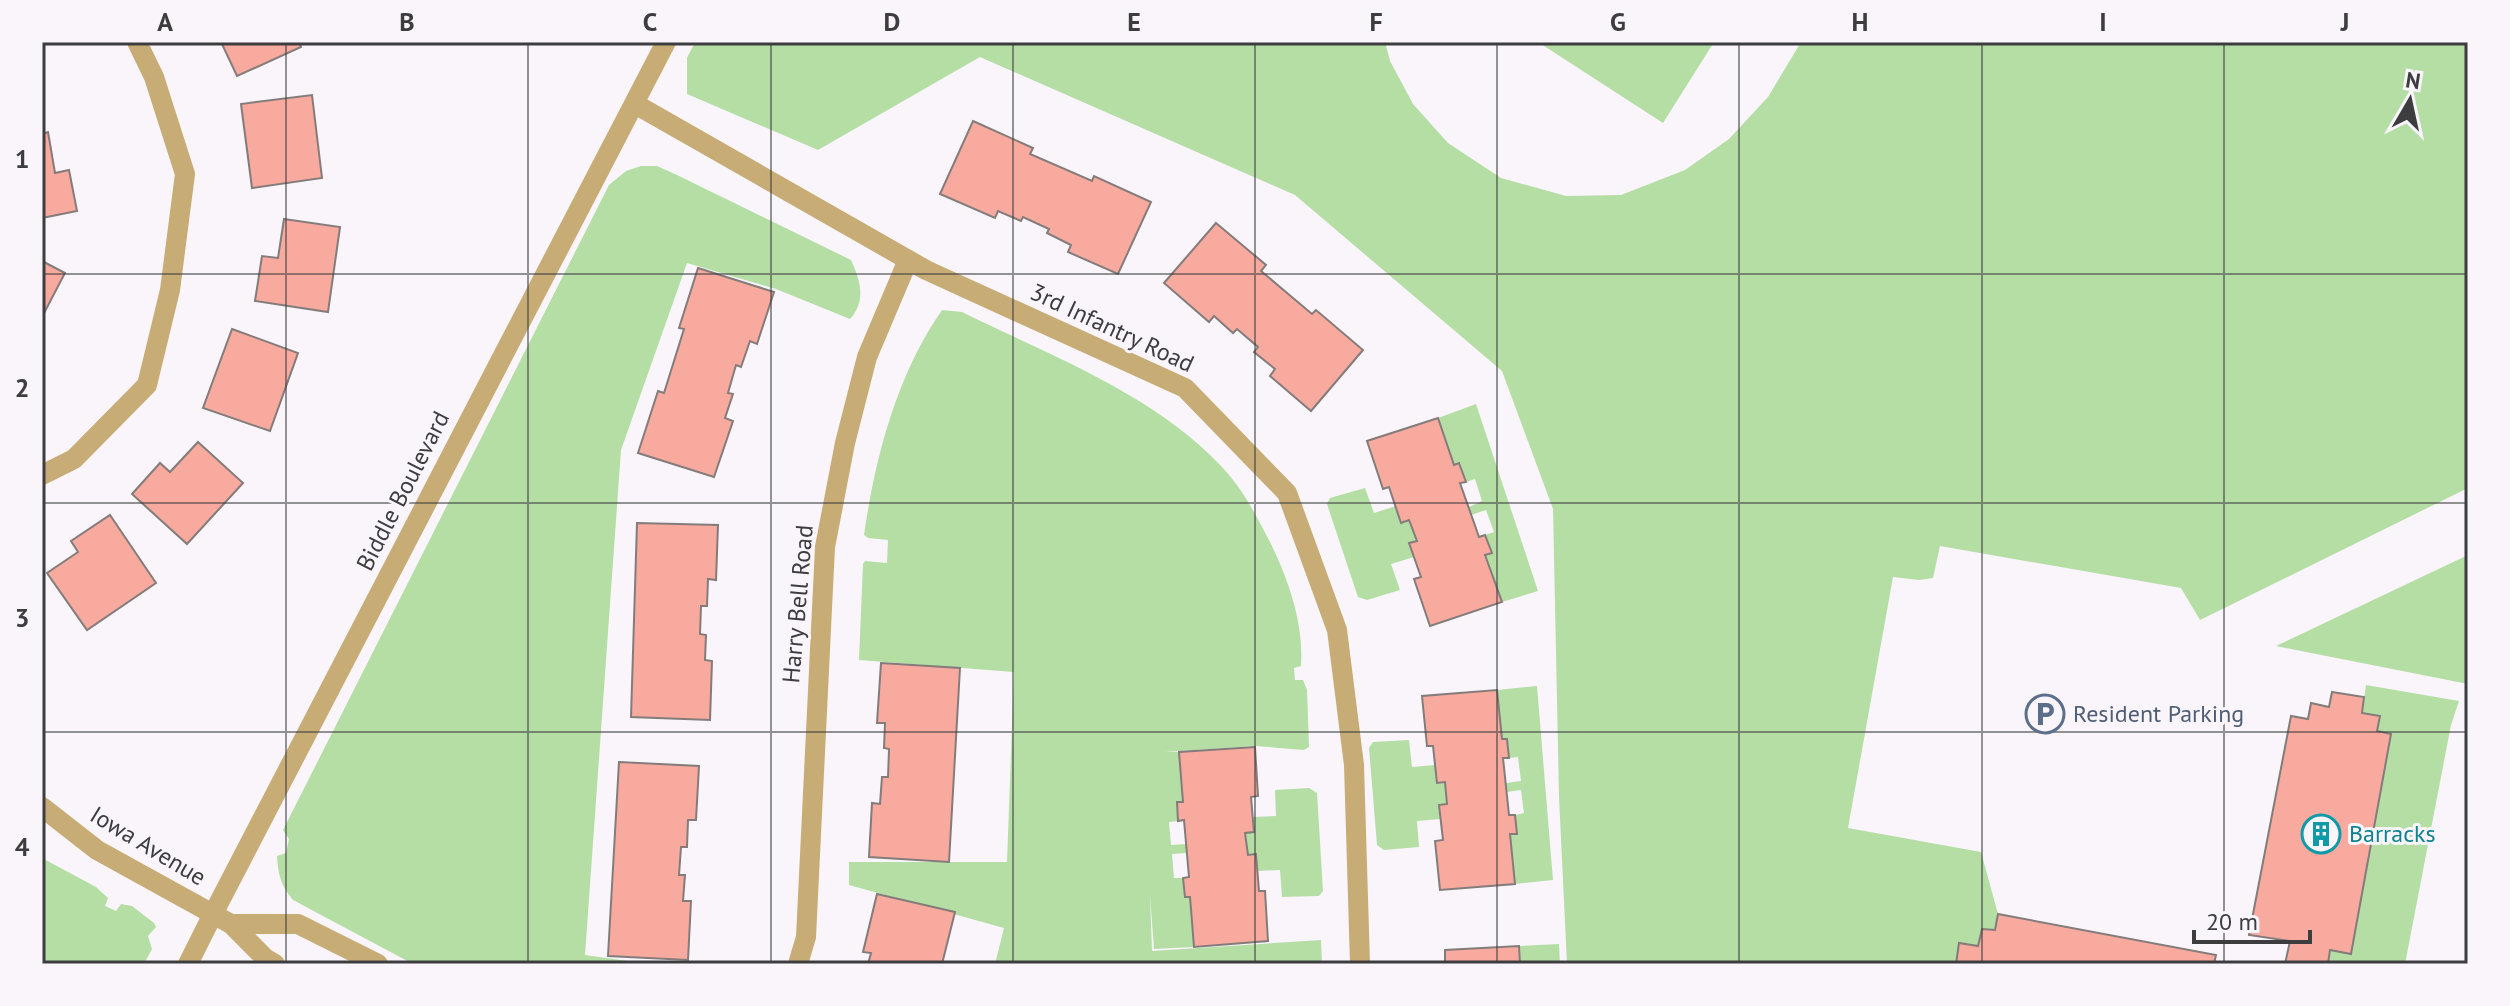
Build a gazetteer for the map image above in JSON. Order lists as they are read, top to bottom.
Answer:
{
  "streets": {
    "street": [
      "3rd Infantry Road",
      "Biddle Boulevard",
      "Harry Bell Road",
      "Iowa Avenue"
    ]
  },
  "crossings": [
    ["3rd Infantry Road", "Biddle Boulevard"],
    ["3rd Infantry Road", "Harry Bell Road"],
    ["Biddle Boulevard", "Iowa Avenue"]
  ],
  "places": {
    "parking": ["Resident Parking"],
    "building": ["Barracks"]
  },
  "scale_bar": "20 m",
  "north": "top",
  "grid": {
    "columns": [
      "A",
      "B",
      "C",
      "D",
      "E",
      "F",
      "G",
      "H",
      "I",
      "J"
    ],
    "rows": [
      "1",
      "2",
      "3",
      "4"
    ]
  }
}
